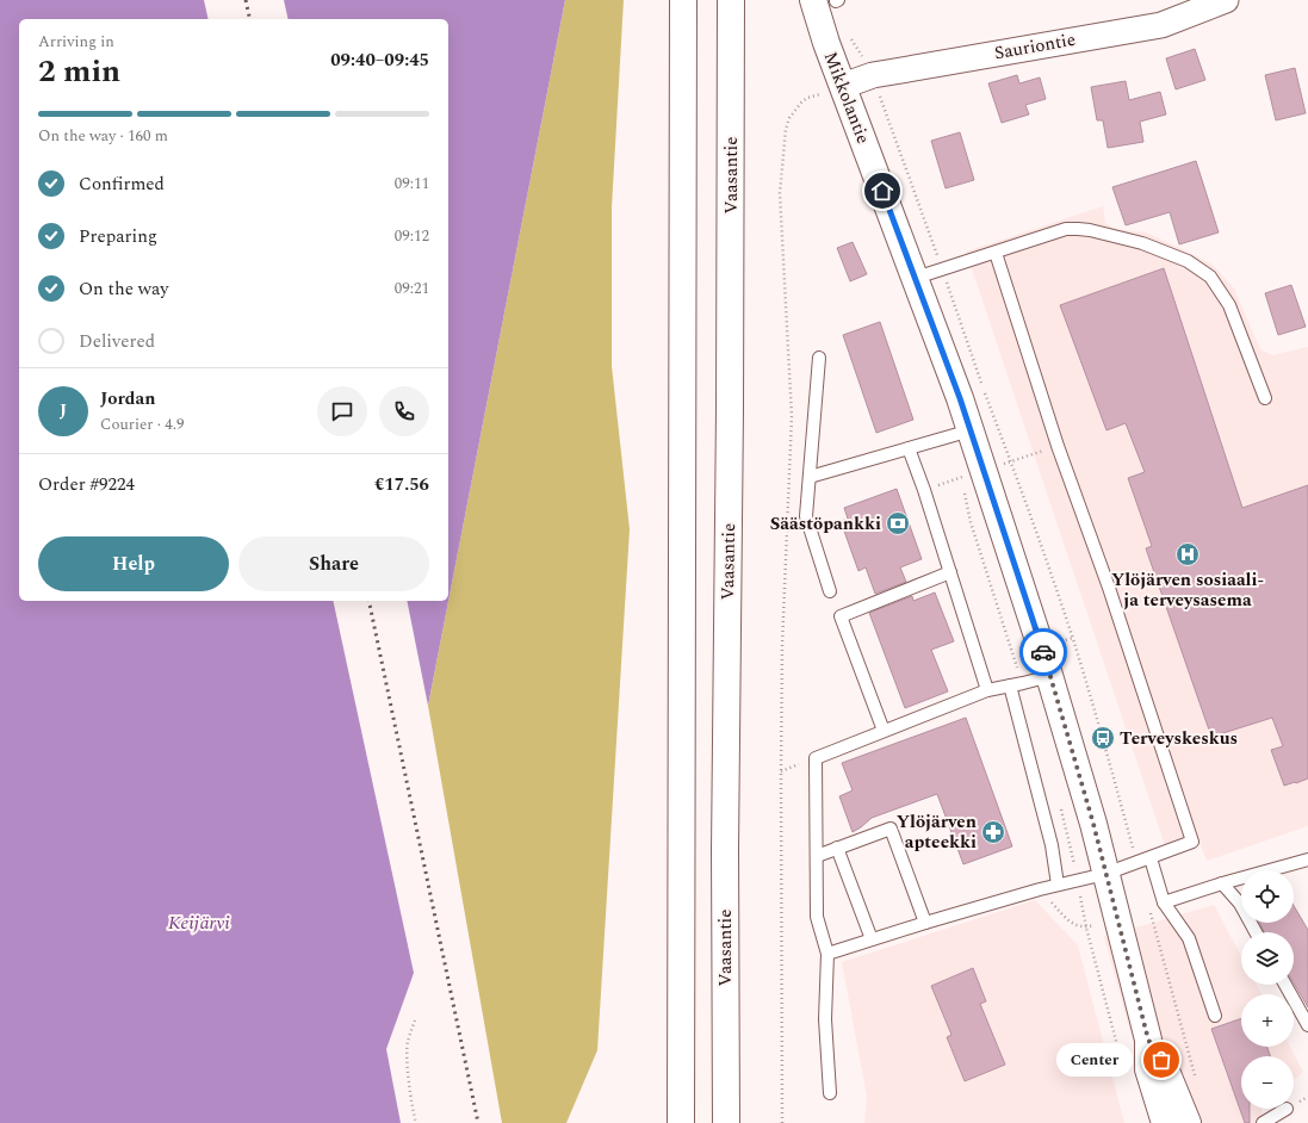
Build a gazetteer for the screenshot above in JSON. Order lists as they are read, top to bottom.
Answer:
{
  "streets": {
    "main road": ["Mikkolantie", "Vaasantie"],
    "street": ["Sauriontie"]
  },
  "crossings": [
    ["Sauriontie", "Mikkolantie"]
  ],
  "water": ["Keijärvi"],
  "places": {
    "bank": ["Säästöpankki"],
    "hospital": ["Ylöjärven sosiaali- ja terveysasema"],
    "bus stop": ["Terveyskeskus"],
    "pharmacy": ["Ylöjärven apteekki"],
    "other": ["Center"]
  },
  "page": {
    "heading": ["2 min", "Arriving in", "09:40–09:45"],
    "panel": [
      "Jordan",
      "Courier · 4.9",
      "Order #9224",
      "€17.56"
    ],
    "bar": "On the way · 160 m",
    "list": [
      ["Confirmed", "09:11"],
      ["Preparing", "09:12"],
      ["On the way", "09:21"],
      "Delivered"
    ],
    "round": "J",
    "buttons": ["Help", "Share"],
    "map_buttons": ["+", "−"],
    "bubble": "Center"
  }
}
